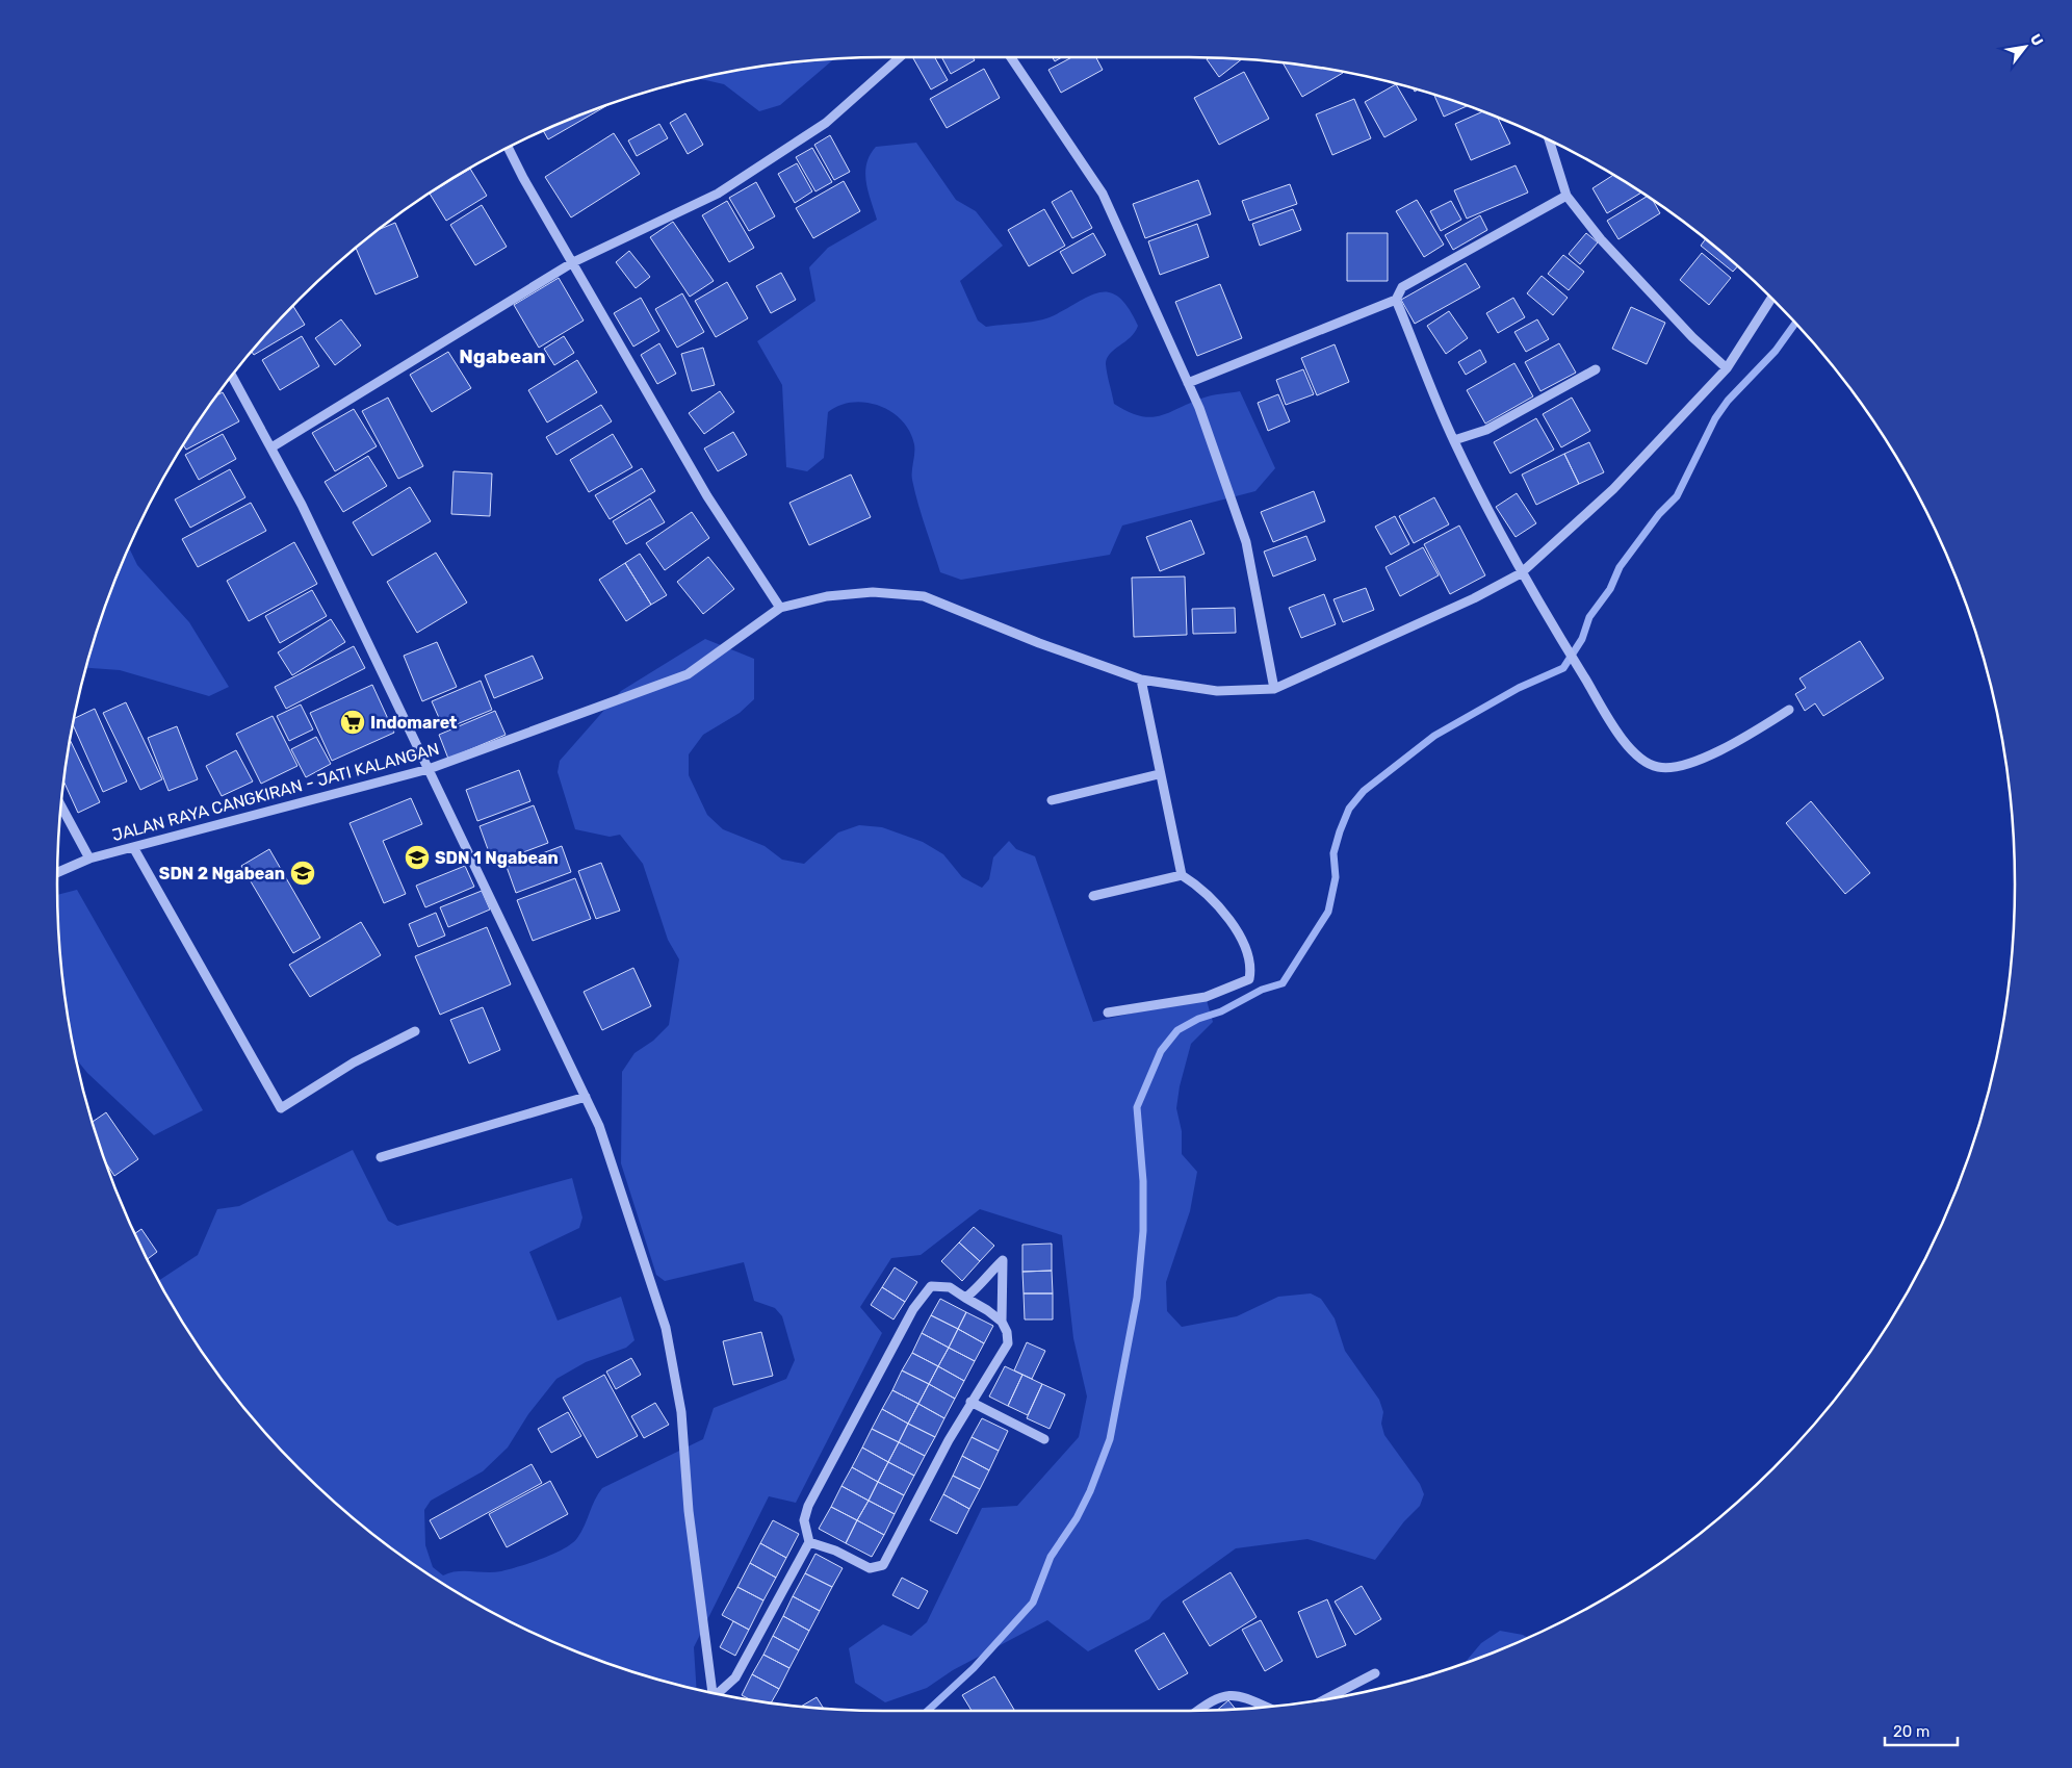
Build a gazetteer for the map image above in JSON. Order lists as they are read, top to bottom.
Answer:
{
  "streets": {
    "street": ["JALAN RAYA CANGKIRAN - JATI KALANGAN"]
  },
  "districts": ["Ngabean"],
  "places": {
    "supermarket": ["Indomaret"],
    "school or university": ["SDN 1 Ngabean", "SDN 2 Ngabean"]
  },
  "scale_bar": "20 m",
  "north": "top right"
}
